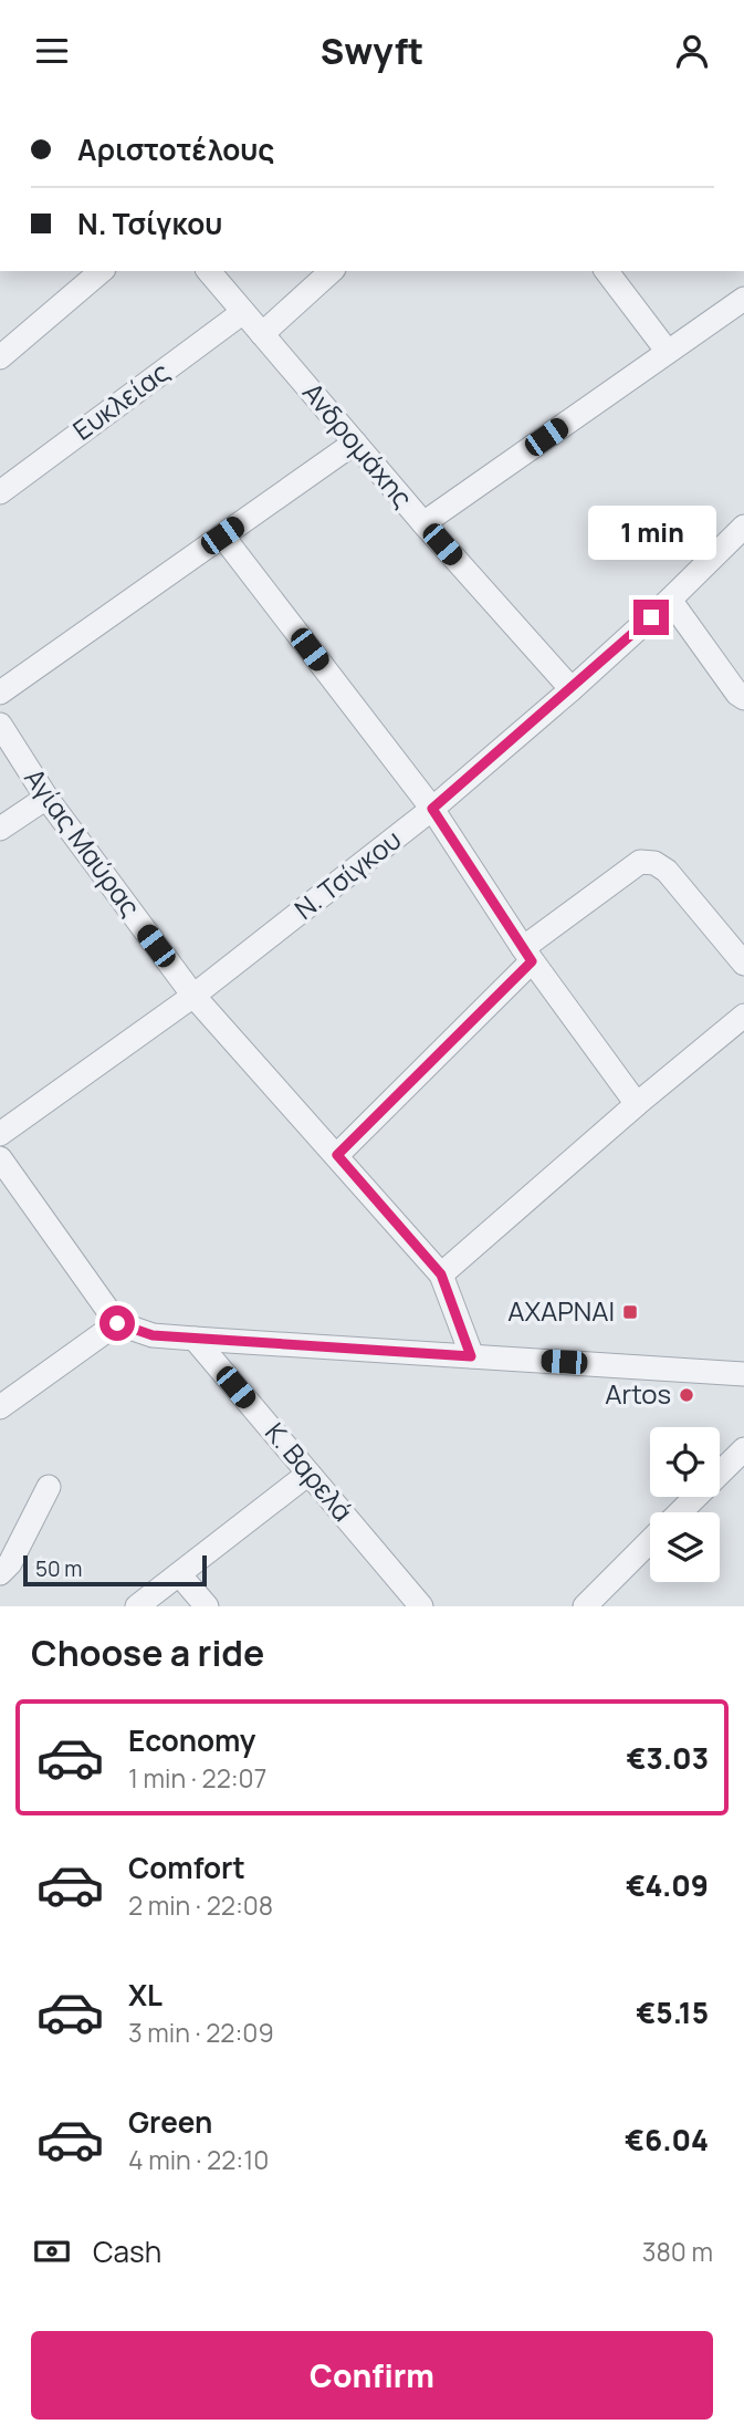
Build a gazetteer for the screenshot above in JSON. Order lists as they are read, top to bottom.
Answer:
{
  "streets": {
    "street": [
      "Ευκλείας",
      "Ανδρομάχης",
      "Αγίας Μαύρας",
      "Ν. Τσίγκου",
      "Κ. Βαρελά"
    ]
  },
  "crossings": [
    ["Ευκλείας", "Ανδρομάχης"],
    ["Ανδρομάχης", "Ν. Τσίγκου"],
    ["Αγίας Μαύρας", "Ν. Τσίγκου"]
  ],
  "places": {
    "transit": ["ΑΧΑΡΝΑΙ"],
    "other": ["Artos"]
  },
  "scale_bar": "50 m",
  "page": {
    "header": "Swyft",
    "banner": ["Αριστοτέλους", "Ν. Τσίγκου"],
    "bubble": "1 min",
    "scale": "50 m",
    "heading": "Choose a ride",
    "list": [
      {
        "name": "Economy",
        "note": "1 min · 22:07",
        "value": "€3.03"
      },
      {
        "name": "Comfort",
        "note": "2 min · 22:08",
        "value": "€4.09"
      },
      {
        "name": "XL",
        "note": "3 min · 22:09",
        "value": "€5.15"
      },
      {
        "name": "Green",
        "note": "4 min · 22:10",
        "value": "€6.04"
      }
    ],
    "pay": ["Cash", "380 m"],
    "buttons": "Confirm"
  }
}
